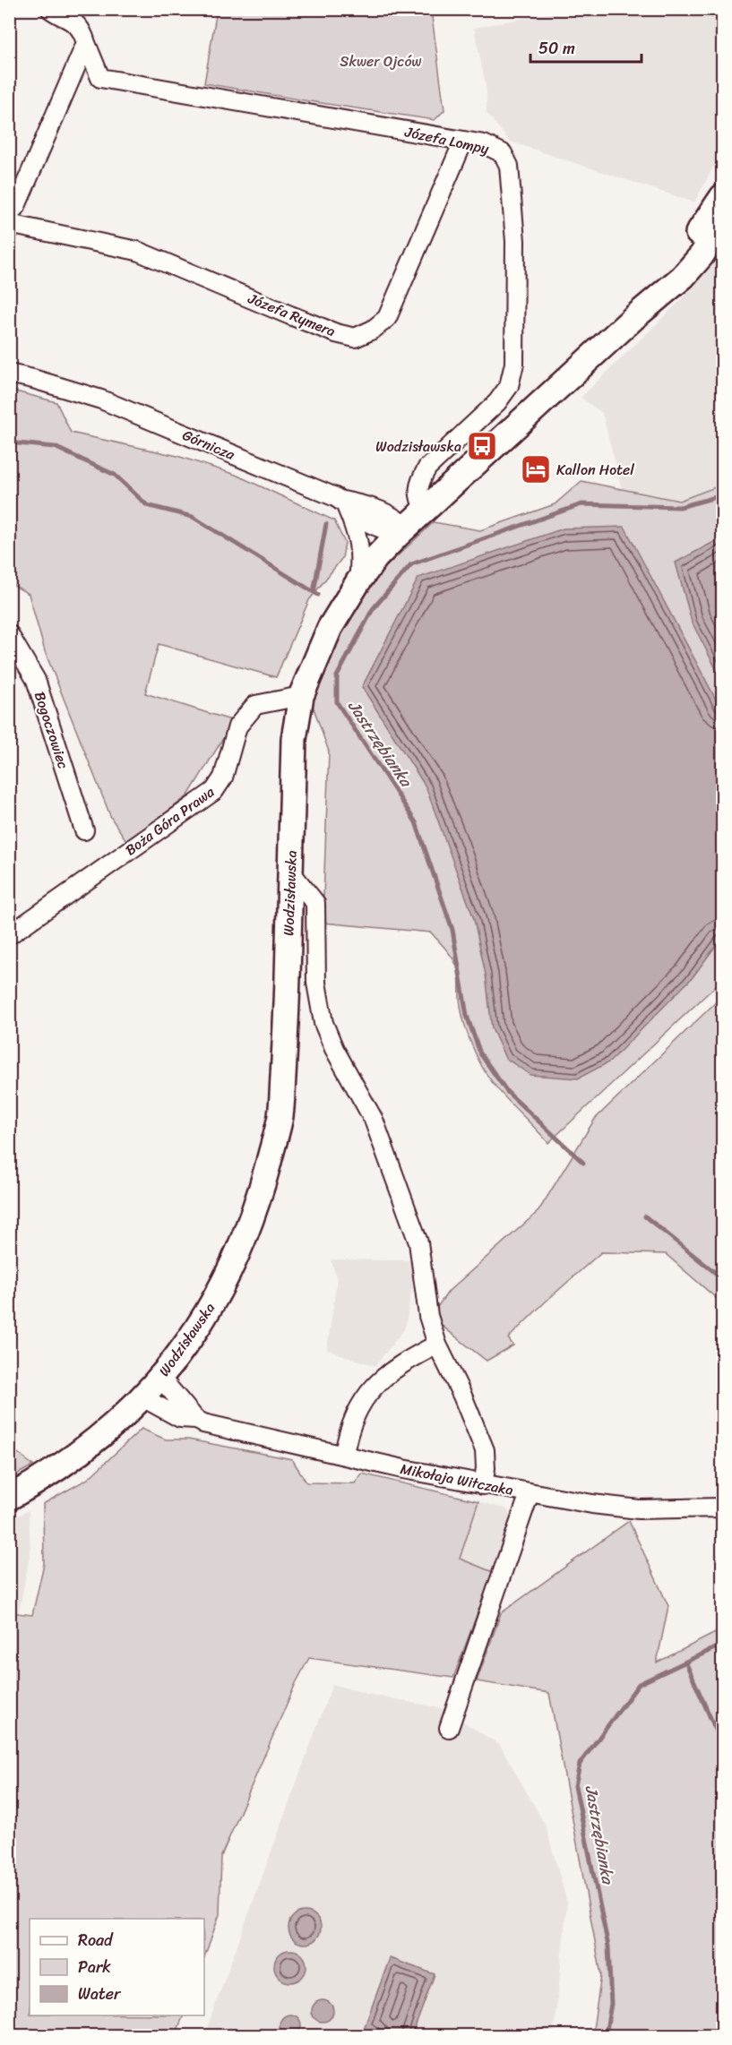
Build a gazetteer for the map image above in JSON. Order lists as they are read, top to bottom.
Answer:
{
  "streets": {
    "main road": ["Wodzisławska"],
    "street": [
      "Józefa Lompy",
      "Józefa Rymera",
      "Górnicza",
      "Bogoczowiec",
      "Boża Góra Prawa",
      "Mikołaja Witczaka"
    ]
  },
  "crossings": [
    ["Józefa Lompy", "Józefa Rymera"],
    ["Józefa Lompy", "Wodzisławska"],
    ["Górnicza", "Wodzisławska"],
    ["Boża Góra Prawa", "Wodzisławska"],
    ["Wodzisławska", "Mikołaja Witczaka"]
  ],
  "water": ["Jastrzębianka"],
  "parks": ["Skwer Ojców"],
  "places": {
    "bus stop": ["Wodzisławska"],
    "hotel": ["Kallon Hotel"]
  },
  "legend": ["Road", "Park", "Water"],
  "scale_bar": "50 m"
}
